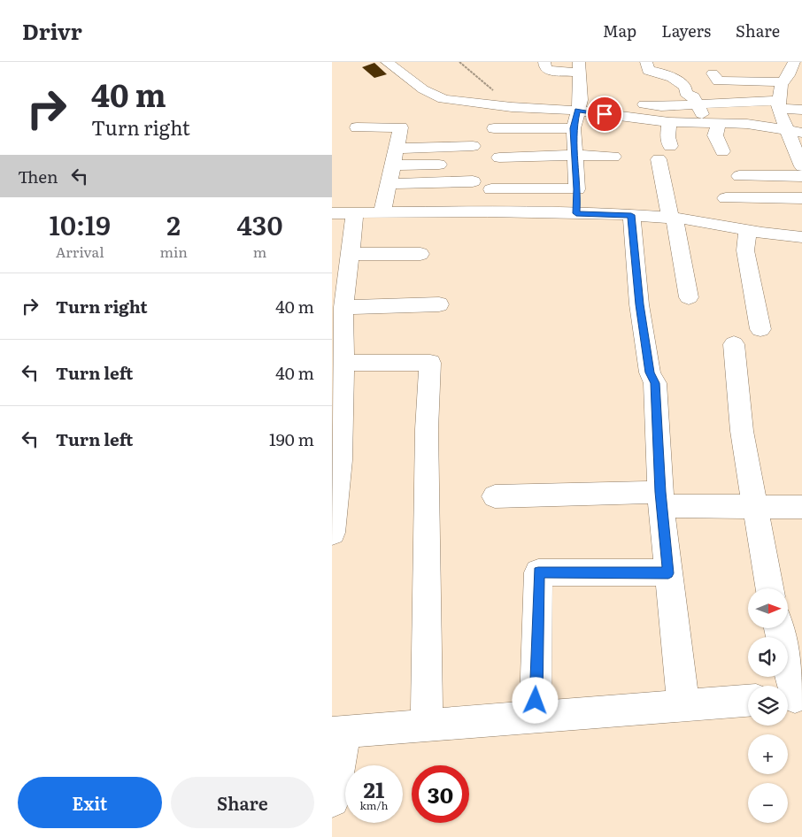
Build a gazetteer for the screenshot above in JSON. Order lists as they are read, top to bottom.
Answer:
{
  "north": "right",
  "page": {
    "header": "Drivr",
    "nav": ["Map", "Layers", "Share"],
    "turn": ["40 m", "Turn right"],
    "then": "Then",
    "eta": [
      "10:19",
      "Arrival",
      "2",
      "min",
      "430",
      "m"
    ],
    "list": [
      {
        "name": "Turn right",
        "value": "40 m"
      },
      {
        "name": "Turn left",
        "value": "40 m"
      },
      {
        "name": "Turn left",
        "value": "190 m"
      }
    ],
    "map_buttons": ["+", "−"],
    "speed": "21 km/h",
    "limit": "30",
    "buttons": ["Exit", "Share"]
  }
}
